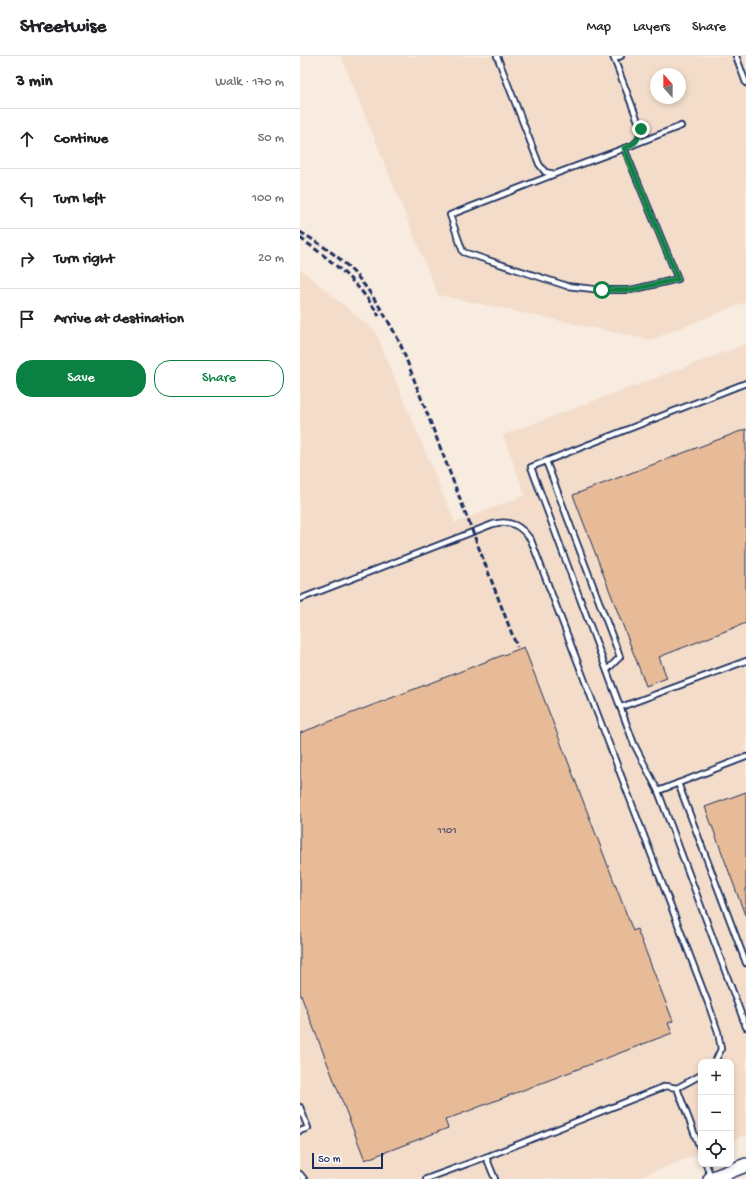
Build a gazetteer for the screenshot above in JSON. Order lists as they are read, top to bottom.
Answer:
{
  "house_numbers": ["1101"],
  "scale_bar": "50 m",
  "north": "top",
  "page": {
    "header": "Streetwise",
    "nav": ["Map", "Layers", "Share"],
    "heading": ["3 min", "Walk · 170 m"],
    "list": [
      ["Continue", "50 m"],
      ["Turn left", "100 m"],
      ["Turn right", "20 m"],
      "Arrive at destination"
    ],
    "buttons": ["Save", "Share"],
    "map_buttons": ["+", "−"],
    "scale": "50 m"
  }
}
